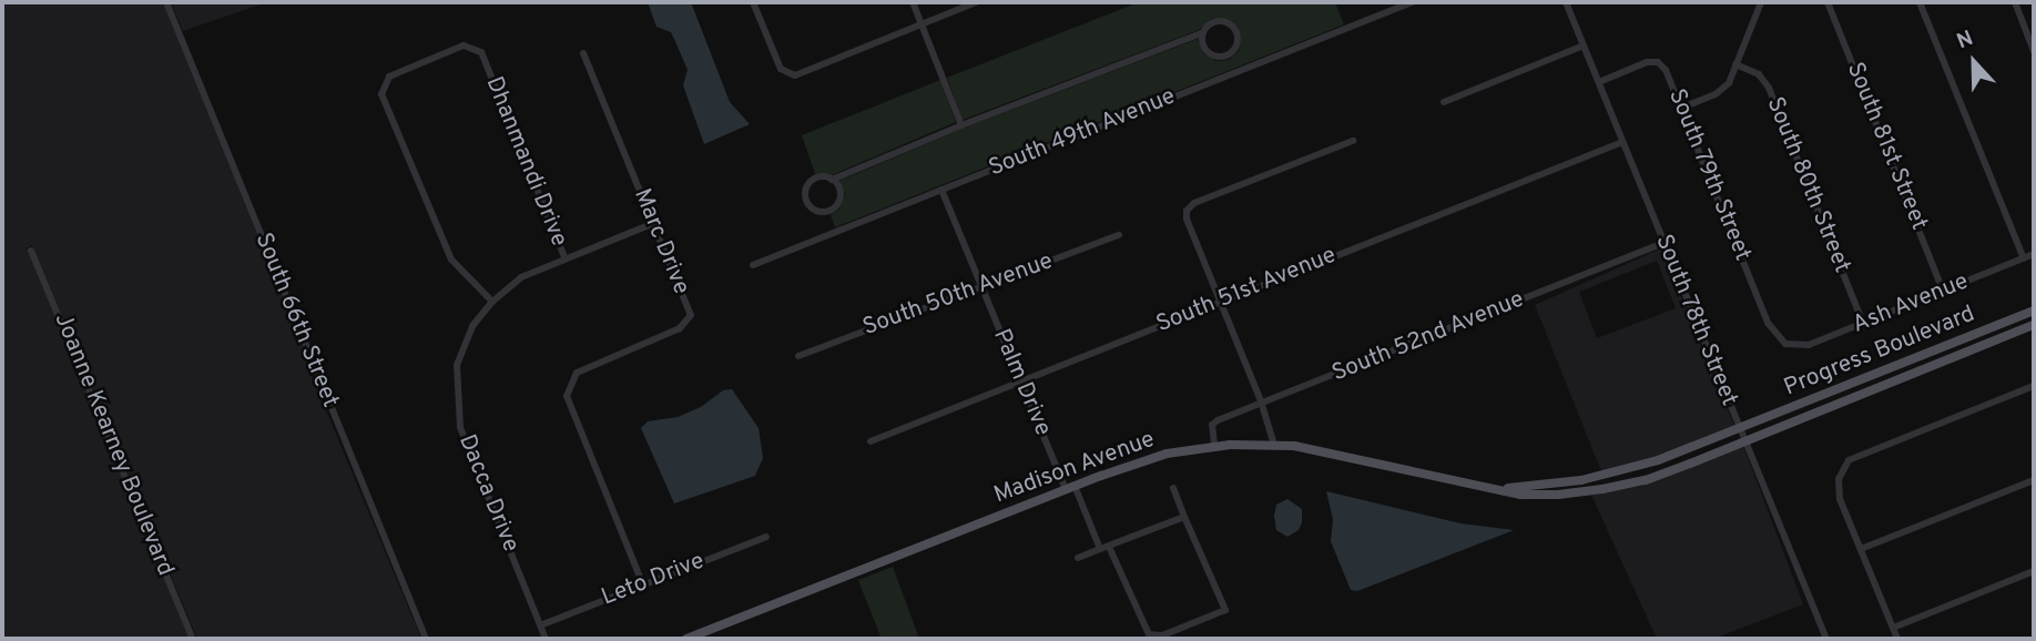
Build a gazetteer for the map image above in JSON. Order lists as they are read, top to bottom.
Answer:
{
  "streets": {
    "main road": ["Progress Boulevard", "Madison Avenue"],
    "street": [
      "South 49th Avenue",
      "South 81st Street",
      "Dhanmandi Drive",
      "South 79th Street",
      "South 80th Street",
      "Marc Drive",
      "South 51st Avenue",
      "South 50th Avenue",
      "Ash Avenue",
      "South 66th Street",
      "South 78th Street",
      "South 52nd Avenue",
      "Palm Drive",
      "Joanne Kearney Boulevard",
      "Dacca Drive",
      "Leto Drive"
    ]
  },
  "crossings": [
    ["South 49th Avenue", "Palm Drive"],
    ["South 81st Street", "Ash Avenue"],
    ["Dhanmandi Drive", "Dacca Drive"],
    ["South 79th Street", "Ash Avenue"],
    ["South 79th Street", "South 78th Street"],
    ["South 80th Street", "Ash Avenue"],
    ["Marc Drive", "Dacca Drive"],
    ["Marc Drive", "Leto Drive"],
    ["South 51st Avenue", "South 78th Street"],
    ["South 51st Avenue", "Palm Drive"],
    ["South 50th Avenue", "Palm Drive"],
    ["South 78th Street", "South 52nd Avenue"],
    ["South 78th Street", "Progress Boulevard"],
    ["South 78th Street", "Madison Avenue"],
    ["South 52nd Avenue", "Madison Avenue"],
    ["Progress Boulevard", "Madison Avenue"],
    ["Palm Drive", "Madison Avenue"],
    ["Dacca Drive", "Leto Drive"]
  ],
  "north": "top"
}
